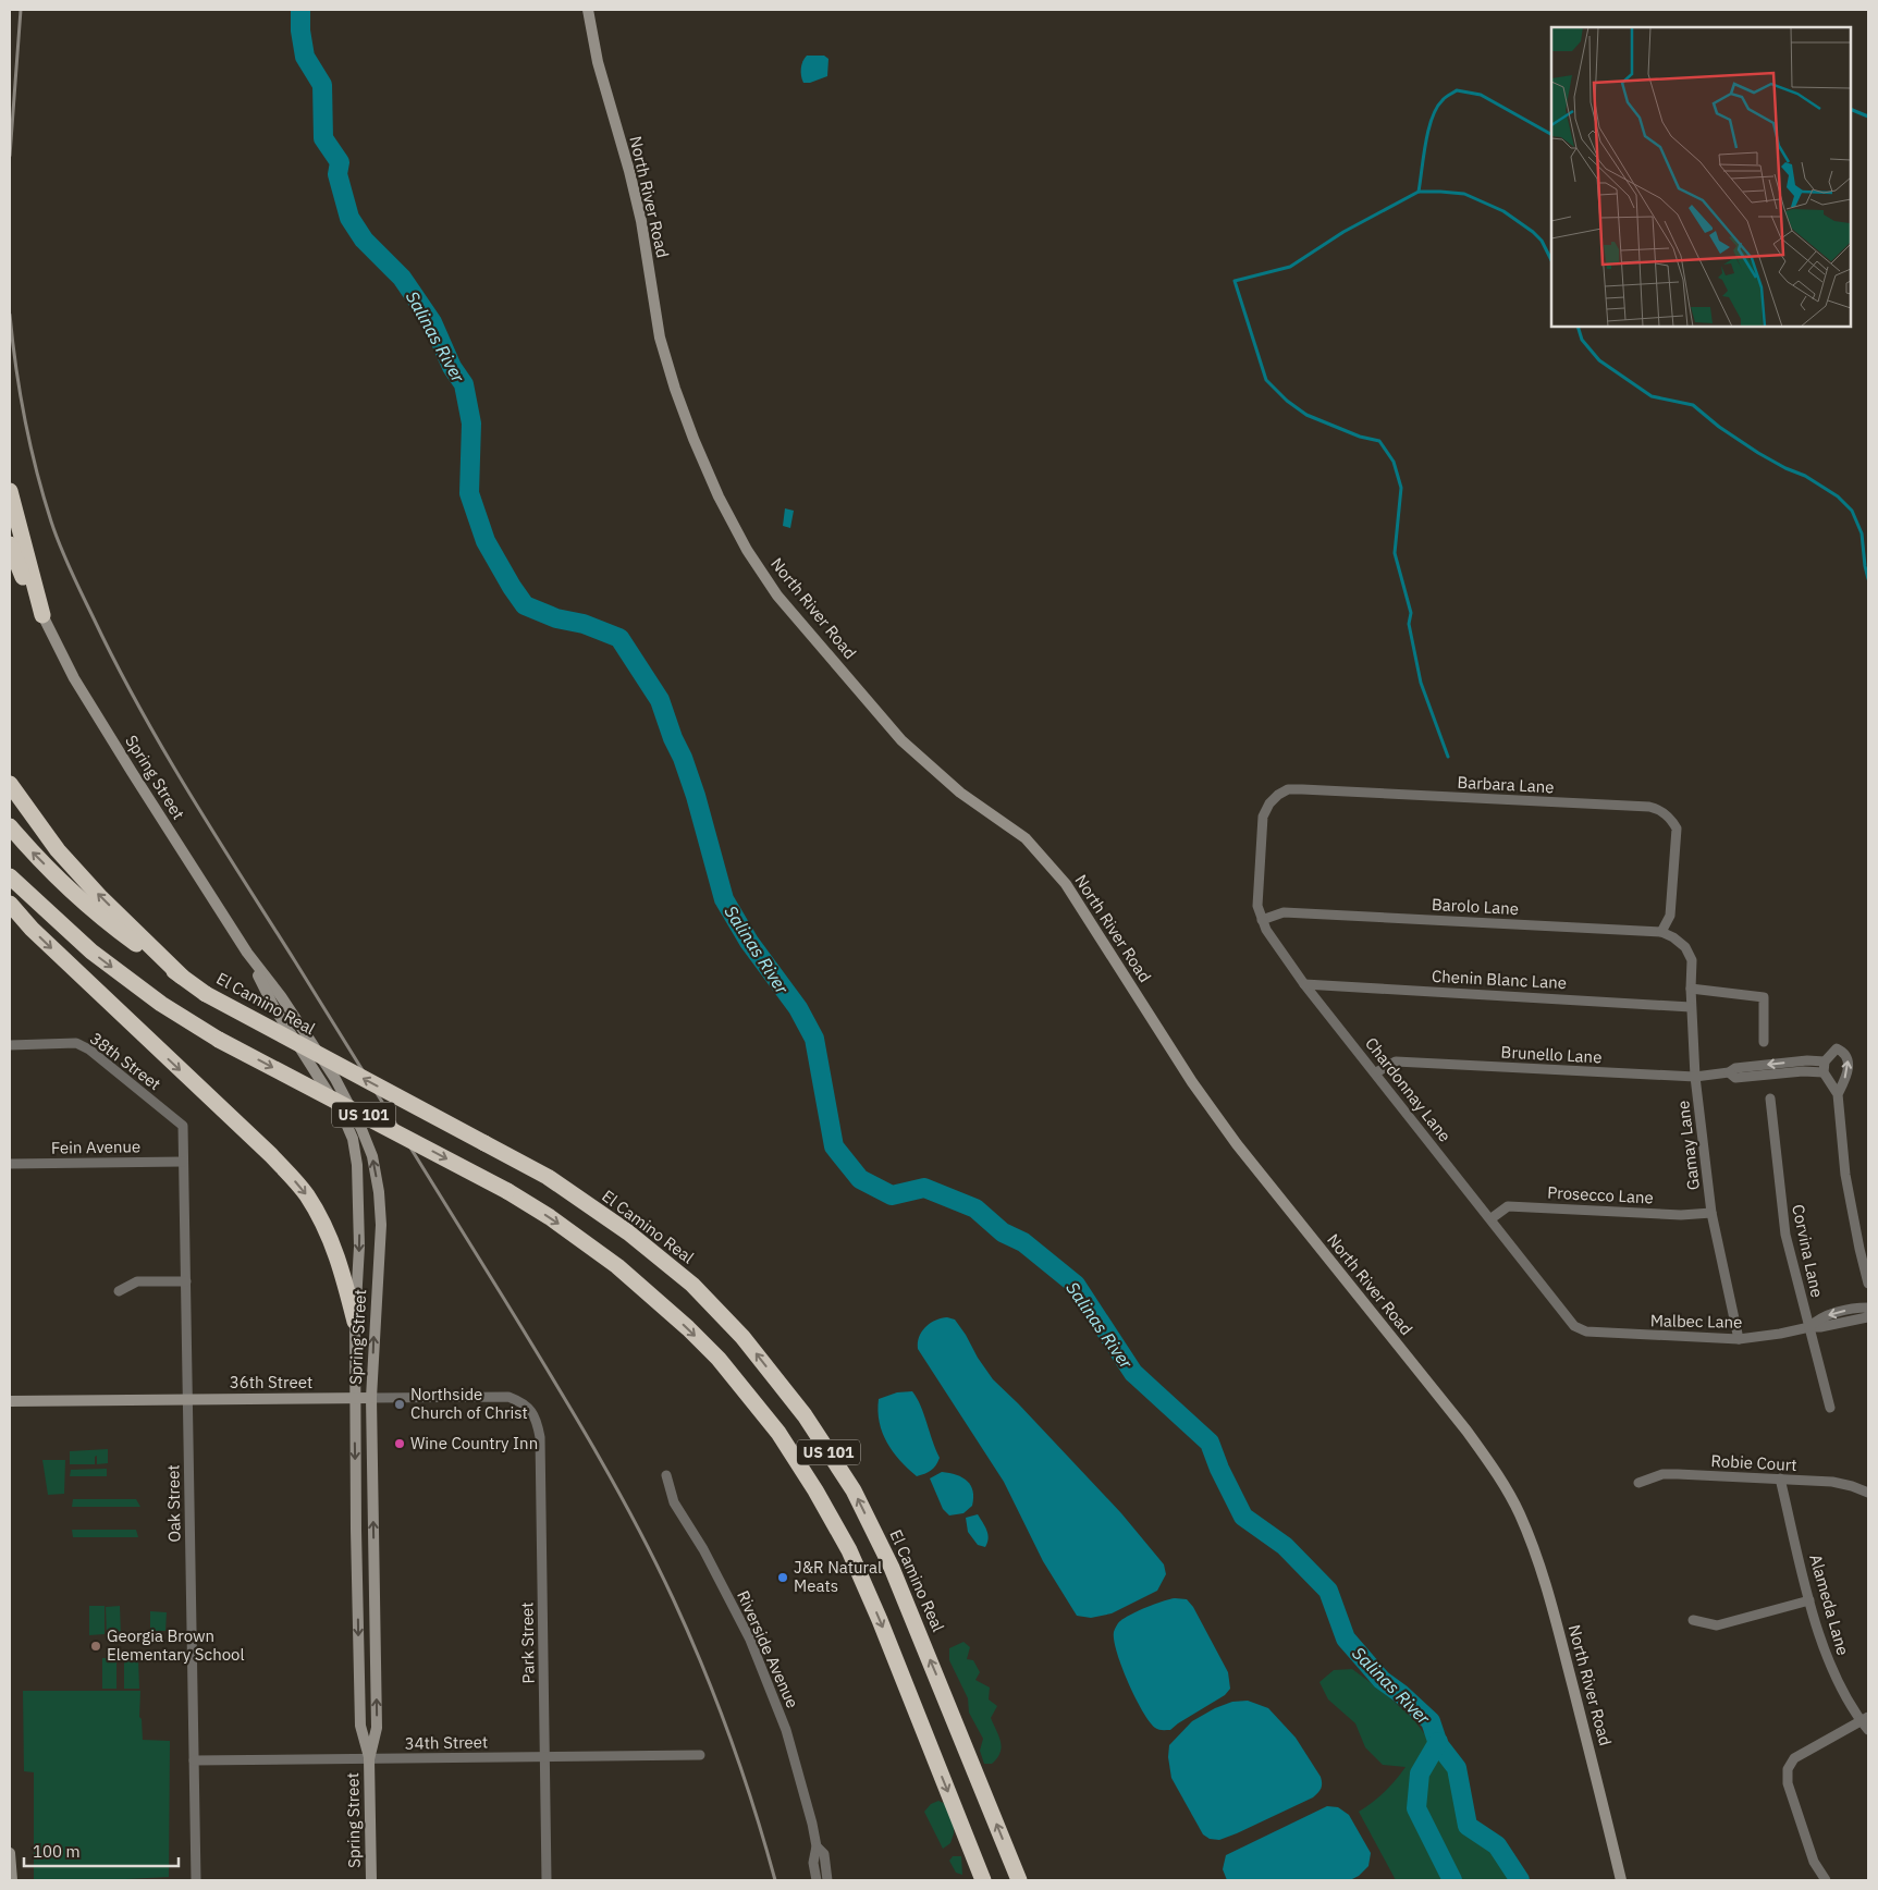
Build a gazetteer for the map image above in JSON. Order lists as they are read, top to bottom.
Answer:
{
  "streets": {
    "highway": ["El Camino Real", "US 101"],
    "main road": ["North River Road", "Spring Street", "36th Street"],
    "street": [
      "Barbara Lane",
      "Barolo Lane",
      "Chenin Blanc Lane",
      "Brunello Lane",
      "38th Street",
      "Chardonnay Lane",
      "Gamay Lane",
      "Fein Avenue",
      "Prosecco Lane",
      "Corvina Lane",
      "Malbec Lane",
      "Robie Court",
      "Oak Street",
      "Alameda Lane",
      "Park Street",
      "Riverside Avenue",
      "34th Street"
    ]
  },
  "crossings": [
    ["Spring Street", "36th Street"],
    ["Spring Street", "34th Street"],
    ["Barbara Lane", "Barolo Lane"],
    ["Barbara Lane", "Chardonnay Lane"],
    ["Barolo Lane", "Chardonnay Lane"],
    ["Barolo Lane", "Gamay Lane"],
    ["Chenin Blanc Lane", "Chardonnay Lane"],
    ["Chenin Blanc Lane", "Gamay Lane"],
    ["Brunello Lane", "Chardonnay Lane"],
    ["Brunello Lane", "Gamay Lane"],
    ["38th Street", "Oak Street"],
    ["Chardonnay Lane", "Prosecco Lane"],
    ["Chardonnay Lane", "Malbec Lane"],
    ["Gamay Lane", "Prosecco Lane"],
    ["Gamay Lane", "Malbec Lane"],
    ["Fein Avenue", "Oak Street"],
    ["Corvina Lane", "Malbec Lane"],
    ["36th Street", "Oak Street"],
    ["36th Street", "Park Street"],
    ["Robie Court", "Alameda Lane"],
    ["Oak Street", "34th Street"],
    ["Park Street", "34th Street"]
  ],
  "water": ["Salinas River"],
  "places": [
    "Northside Church of Christ",
    "Wine Country Inn",
    "J&R Natural Meats",
    "Georgia Brown Elementary School"
  ],
  "scale_bar": "100 m"
}
